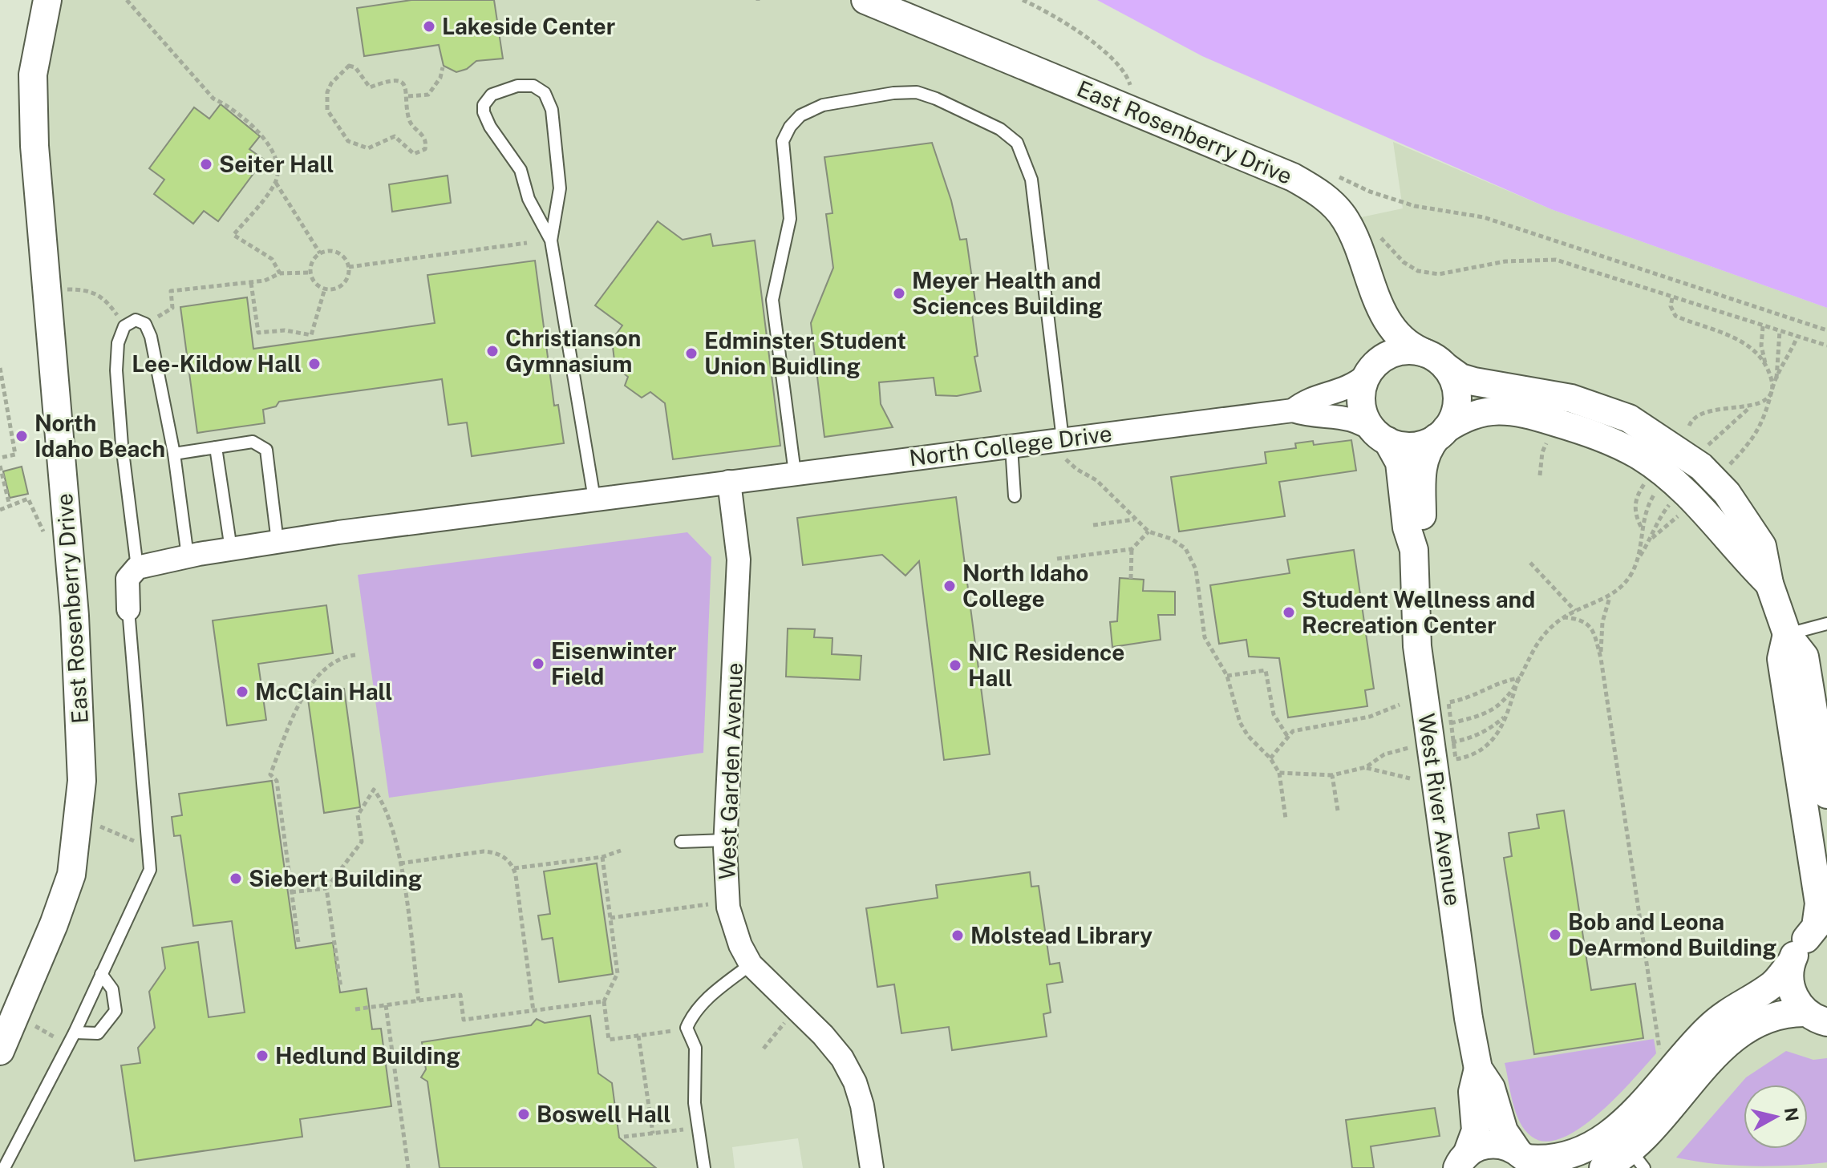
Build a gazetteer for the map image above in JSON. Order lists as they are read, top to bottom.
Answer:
{
  "streets": {
    "street": [
      "East Rosenberry Drive",
      "North College Drive",
      "West Garden Avenue",
      "West River Avenue"
    ]
  },
  "crossings": [
    ["East Rosenberry Drive", "North College Drive"],
    ["East Rosenberry Drive", "West River Avenue"],
    ["North College Drive", "West Garden Avenue"],
    ["North College Drive", "West River Avenue"]
  ],
  "places": [
    "Lakeside Center",
    "Seiter Hall",
    "Meyer Health and Sciences Building",
    "Christianson Gymnasium",
    "Edminster Student Union Buidling",
    "Lee-Kildow Hall",
    "North Idaho Beach",
    "North Idaho College",
    "Student Wellness and Recreation Center",
    "Eisenwinter Field",
    "NIC Residence Hall",
    "McClain Hall",
    "Siebert Building",
    "Bob and Leona DeArmond Building",
    "Molstead Library",
    "Hedlund Building",
    "Boswell Hall"
  ],
  "north": "right"
}
